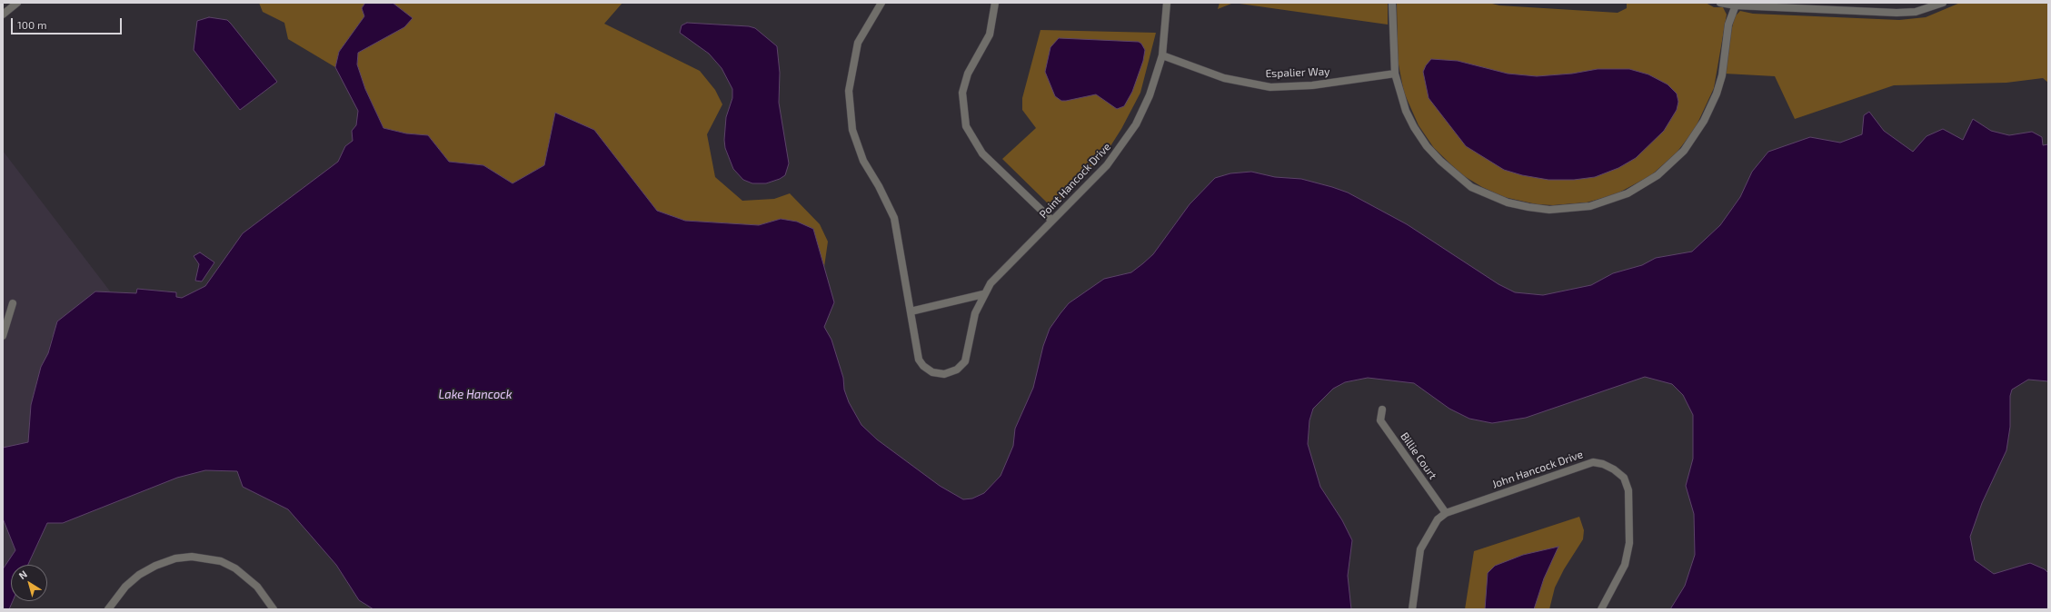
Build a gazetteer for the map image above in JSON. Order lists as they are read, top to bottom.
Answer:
{
  "streets": {
    "street": [
      "Espalier Way",
      "Point Hancock Drive",
      "Billie Court",
      "John Hancock Drive"
    ]
  },
  "crossings": [
    ["Espalier Way", "Point Hancock Drive"],
    ["Billie Court", "John Hancock Drive"]
  ],
  "water": ["Lake Hancock"],
  "scale_bar": "100 m",
  "north": "top left"
}
